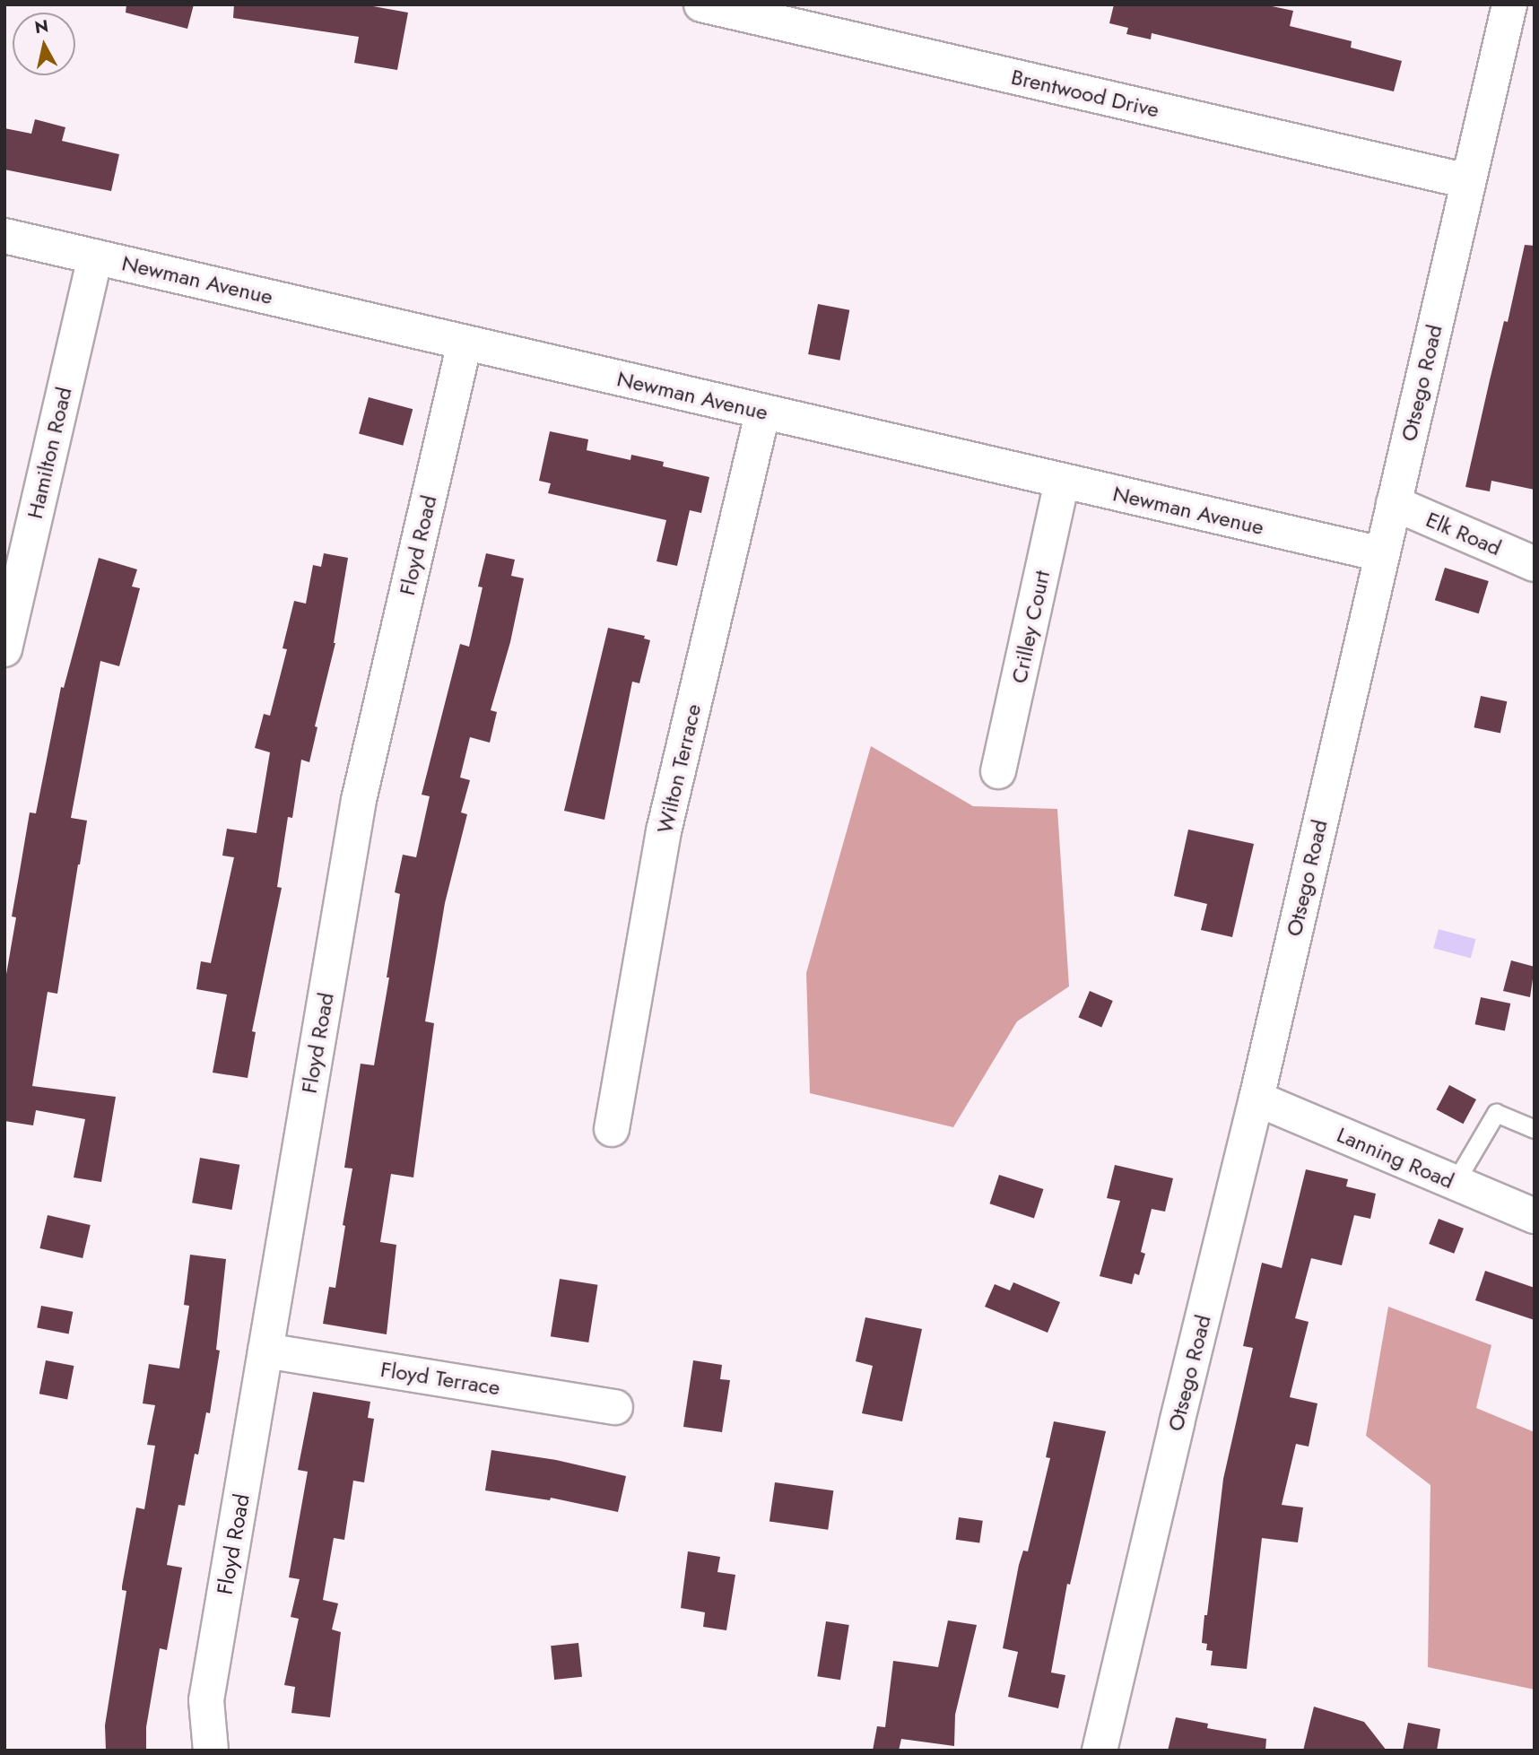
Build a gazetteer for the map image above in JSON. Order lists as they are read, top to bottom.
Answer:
{
  "streets": {
    "street": [
      "Brentwood Drive",
      "Newman Avenue",
      "Otsego Road",
      "Hamilton Road",
      "Elk Road",
      "Floyd Road",
      "Crilley Court",
      "Wilton Terrace",
      "Lanning Road",
      "Floyd Terrace"
    ]
  },
  "crossings": [
    ["Brentwood Drive", "Otsego Road"],
    ["Newman Avenue", "Otsego Road"],
    ["Newman Avenue", "Hamilton Road"],
    ["Newman Avenue", "Floyd Road"],
    ["Newman Avenue", "Crilley Court"],
    ["Newman Avenue", "Wilton Terrace"],
    ["Otsego Road", "Elk Road"],
    ["Otsego Road", "Lanning Road"],
    ["Floyd Road", "Floyd Terrace"]
  ],
  "north": "top"
}
